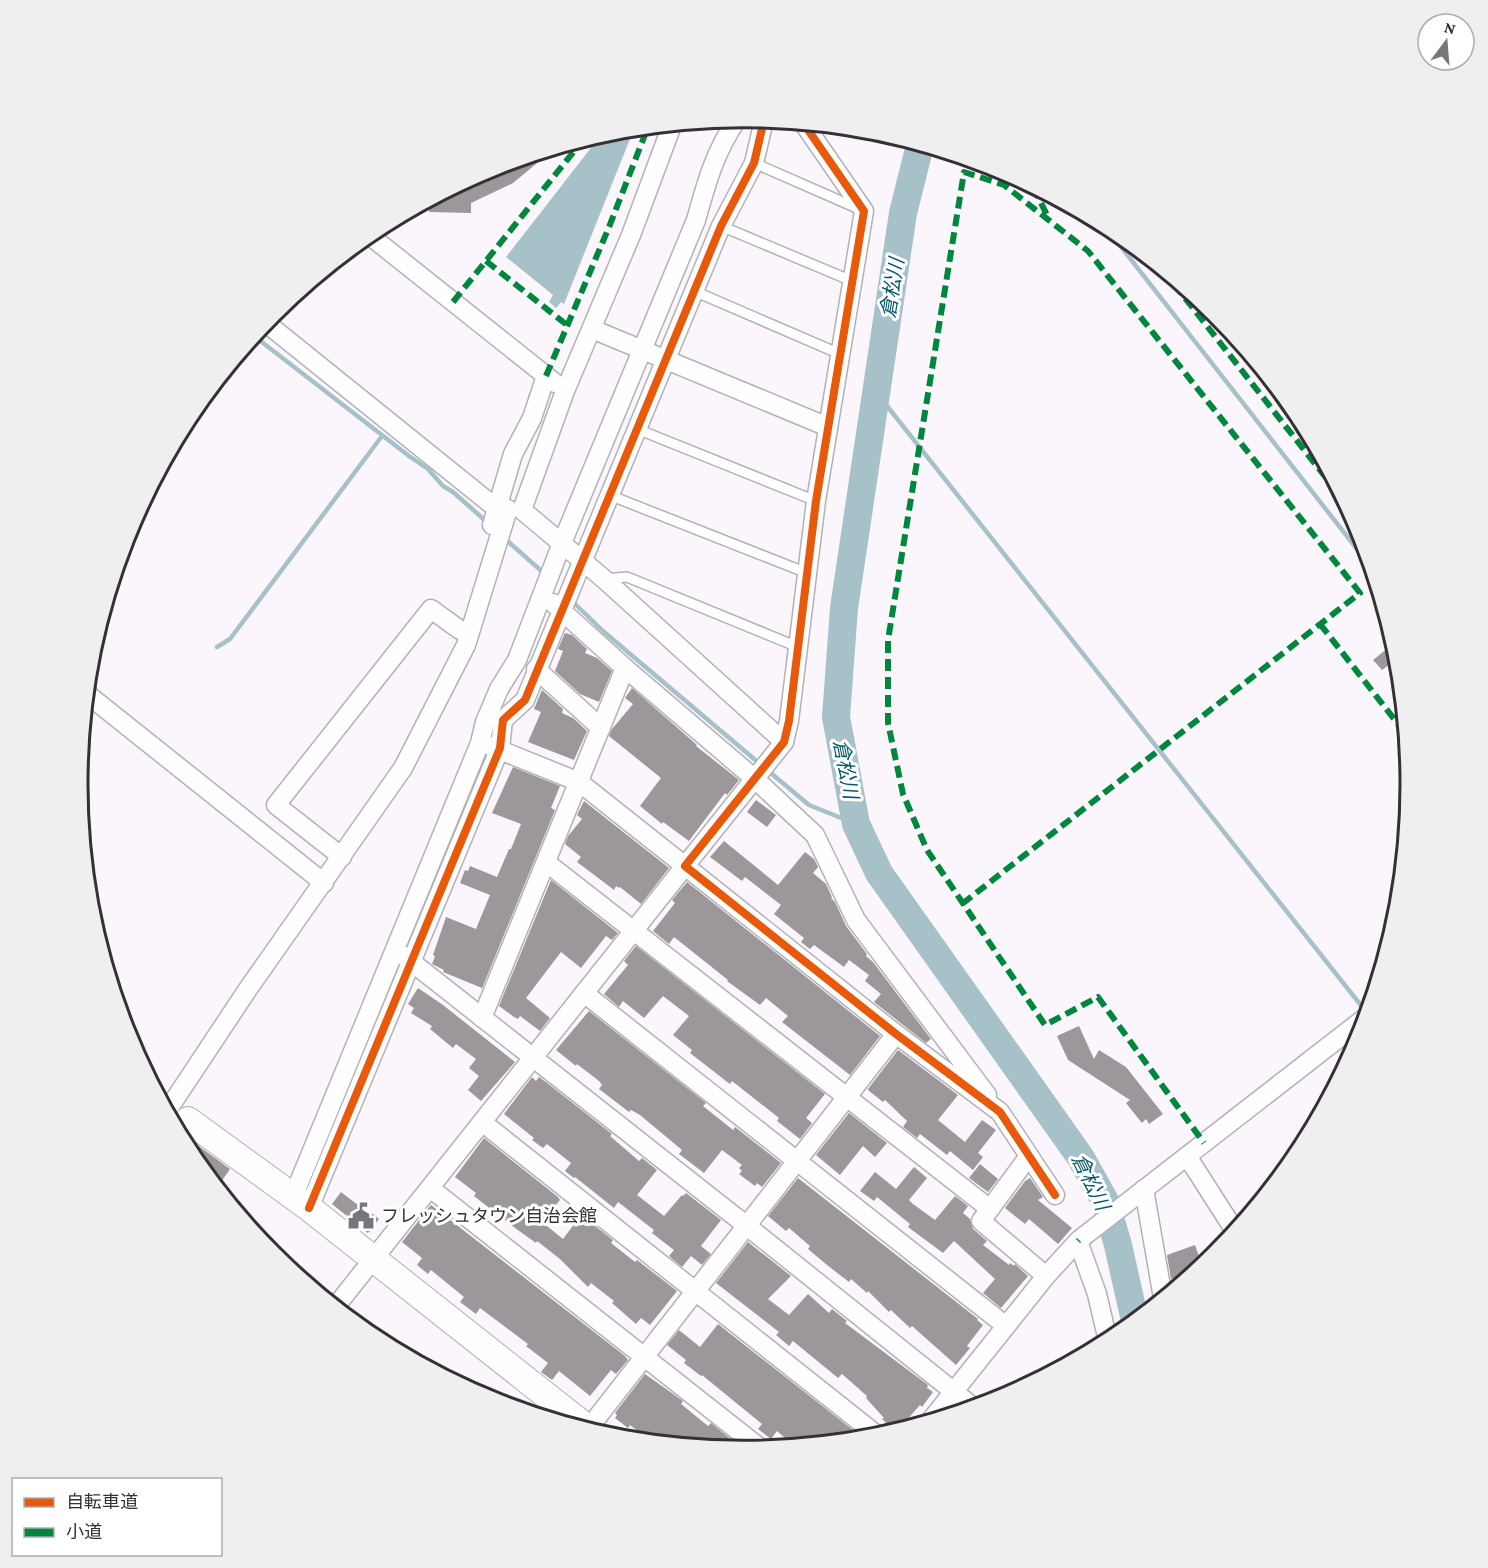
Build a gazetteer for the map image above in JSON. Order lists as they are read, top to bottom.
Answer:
{
  "water": ["倉松川"],
  "places": {
    "public building": ["フレッシュタウン自治会館"]
  },
  "legend": ["自転車道", "小道"],
  "north": "top"
}
